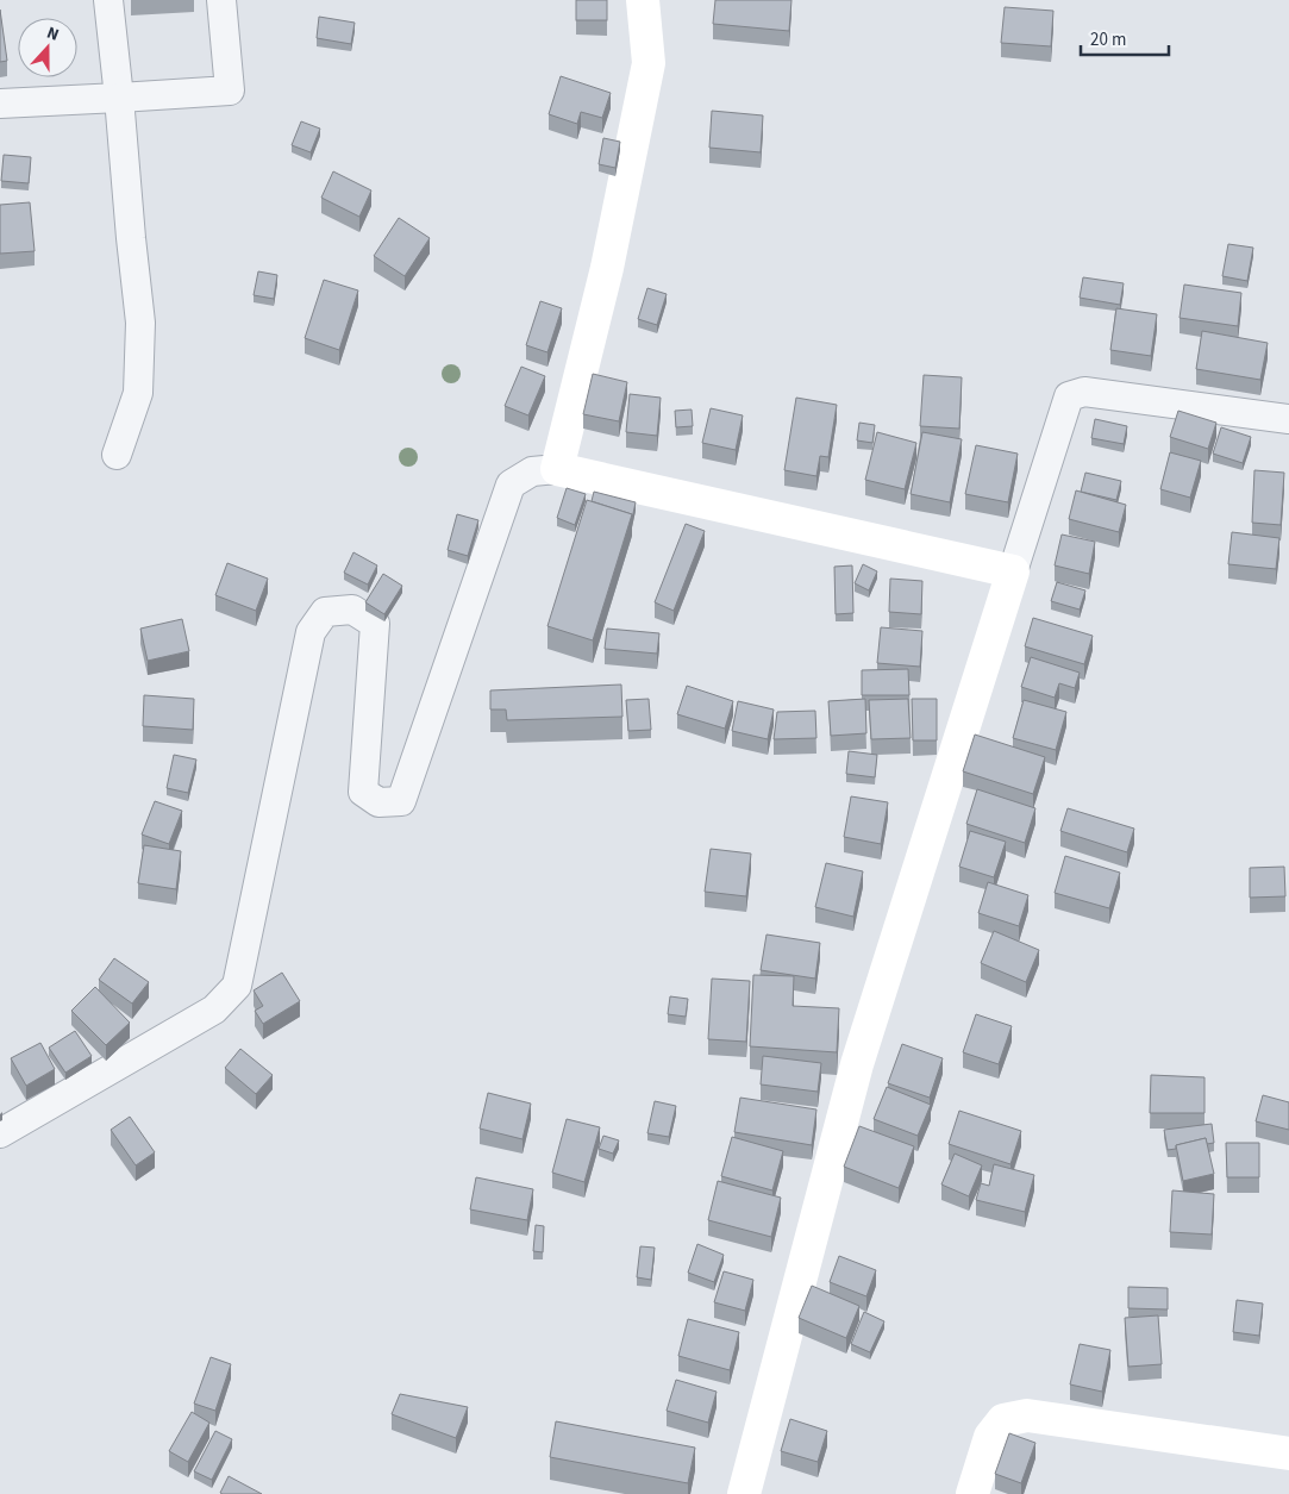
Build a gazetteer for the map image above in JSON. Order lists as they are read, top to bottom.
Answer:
{
  "scale_bar": "20 m",
  "north": "top"
}
